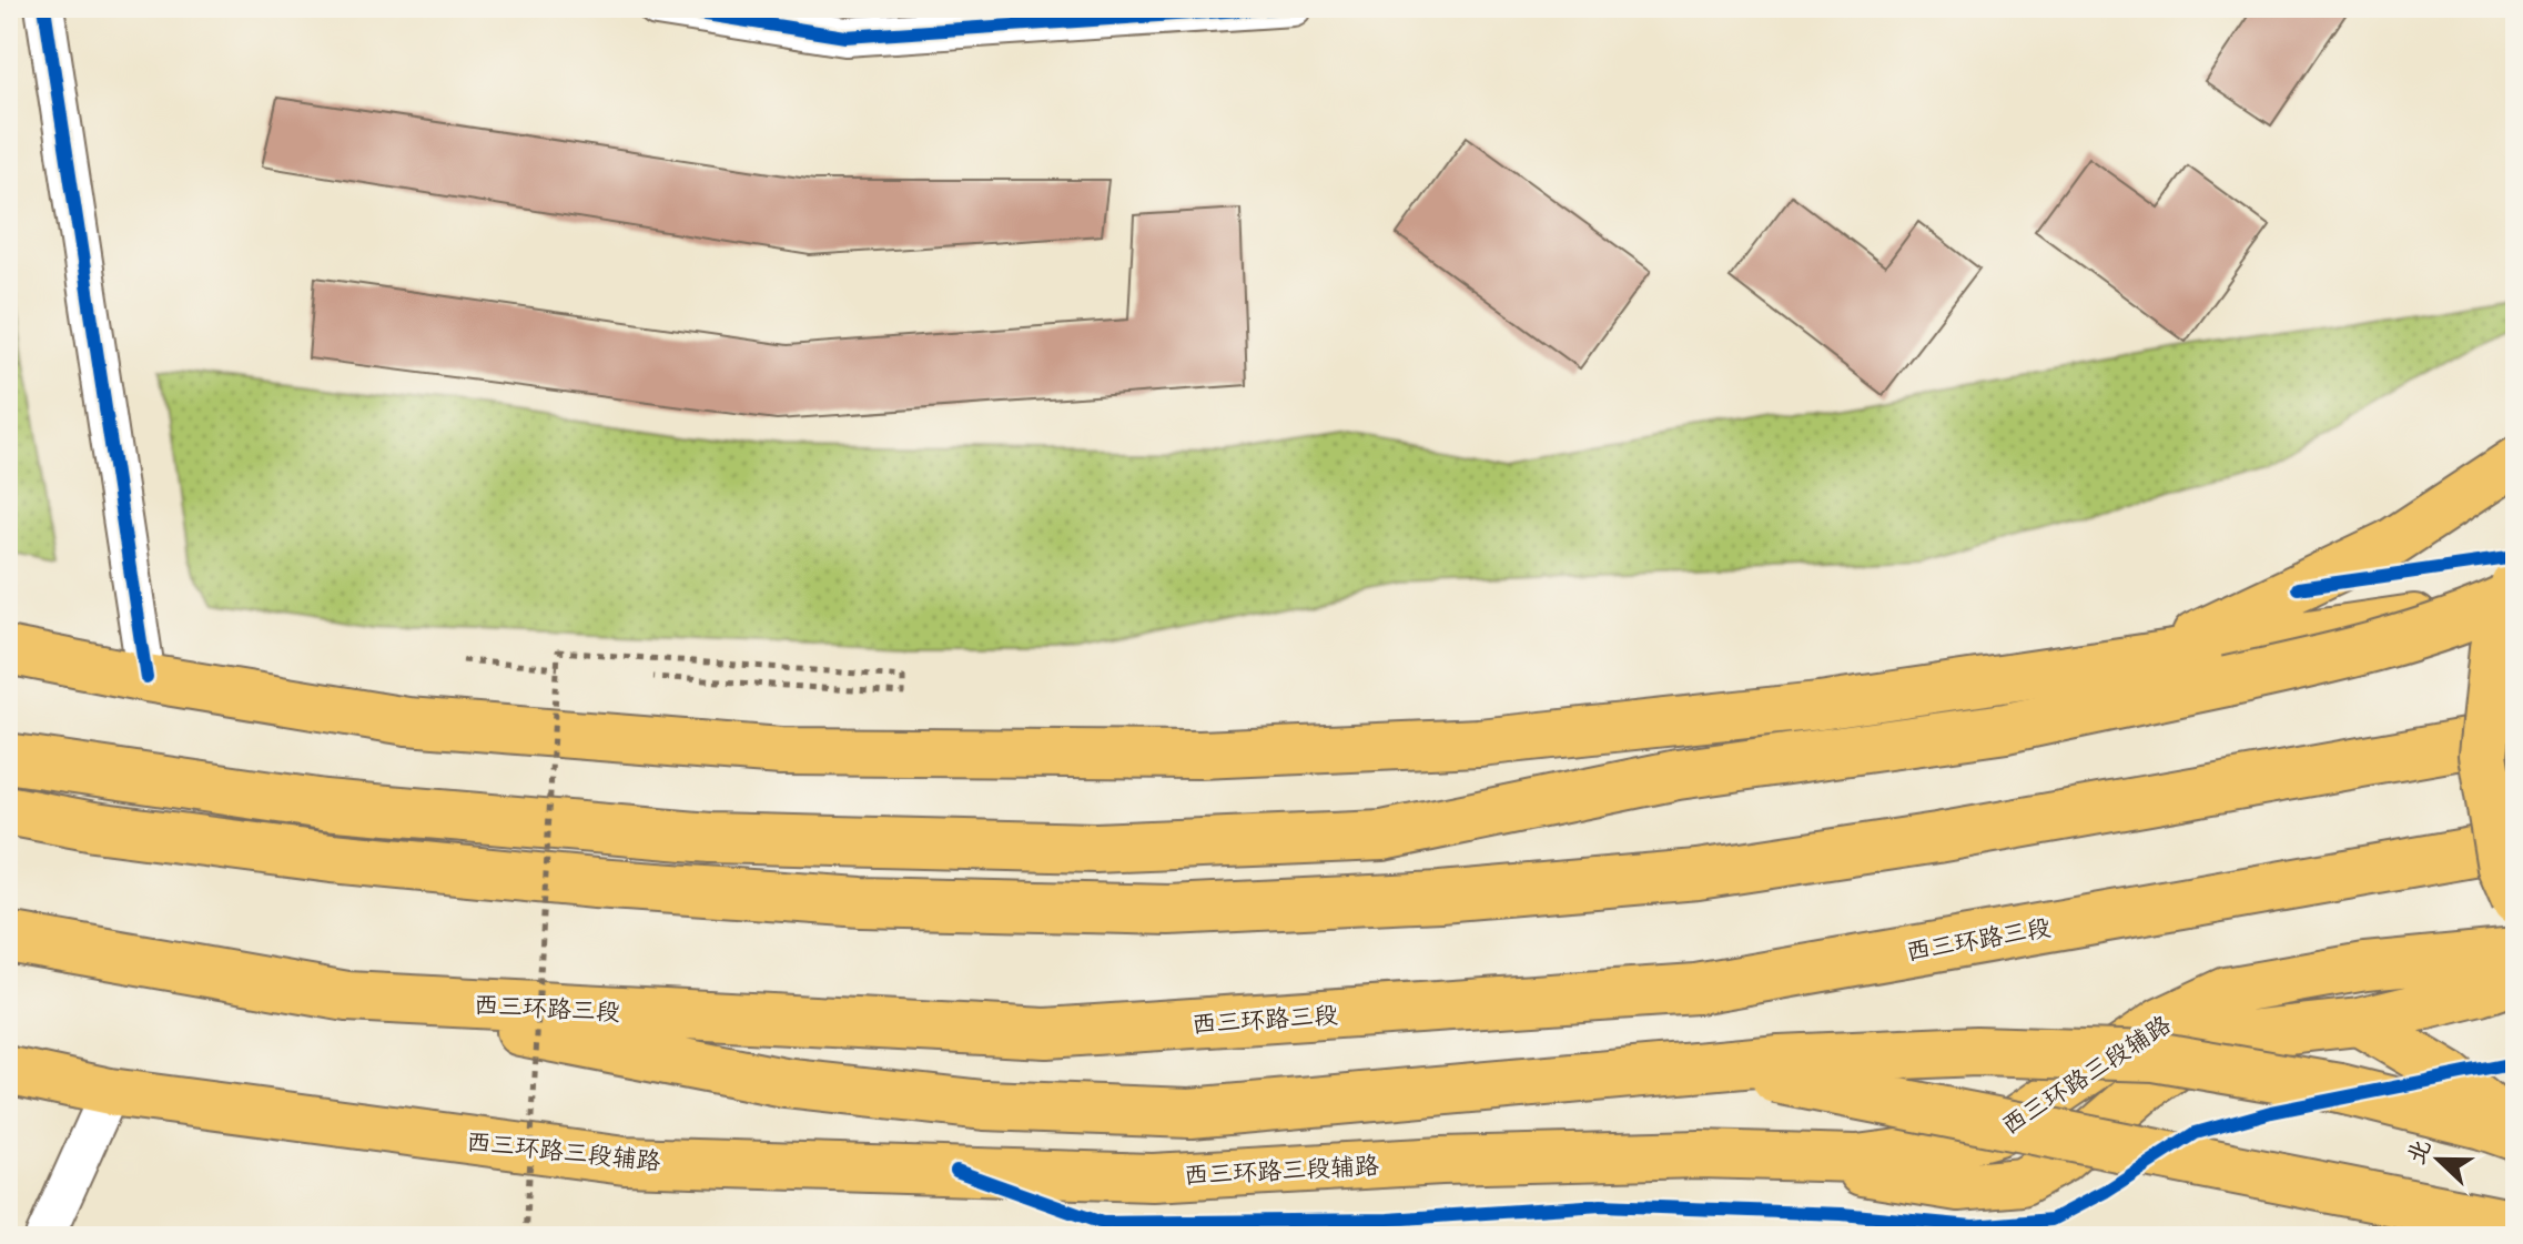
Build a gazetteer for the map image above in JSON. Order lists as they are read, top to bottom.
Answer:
{
  "streets": {
    "highway": ["西三环路三段"],
    "main road": ["西三环路三段辅路"]
  },
  "north": "left"
}
